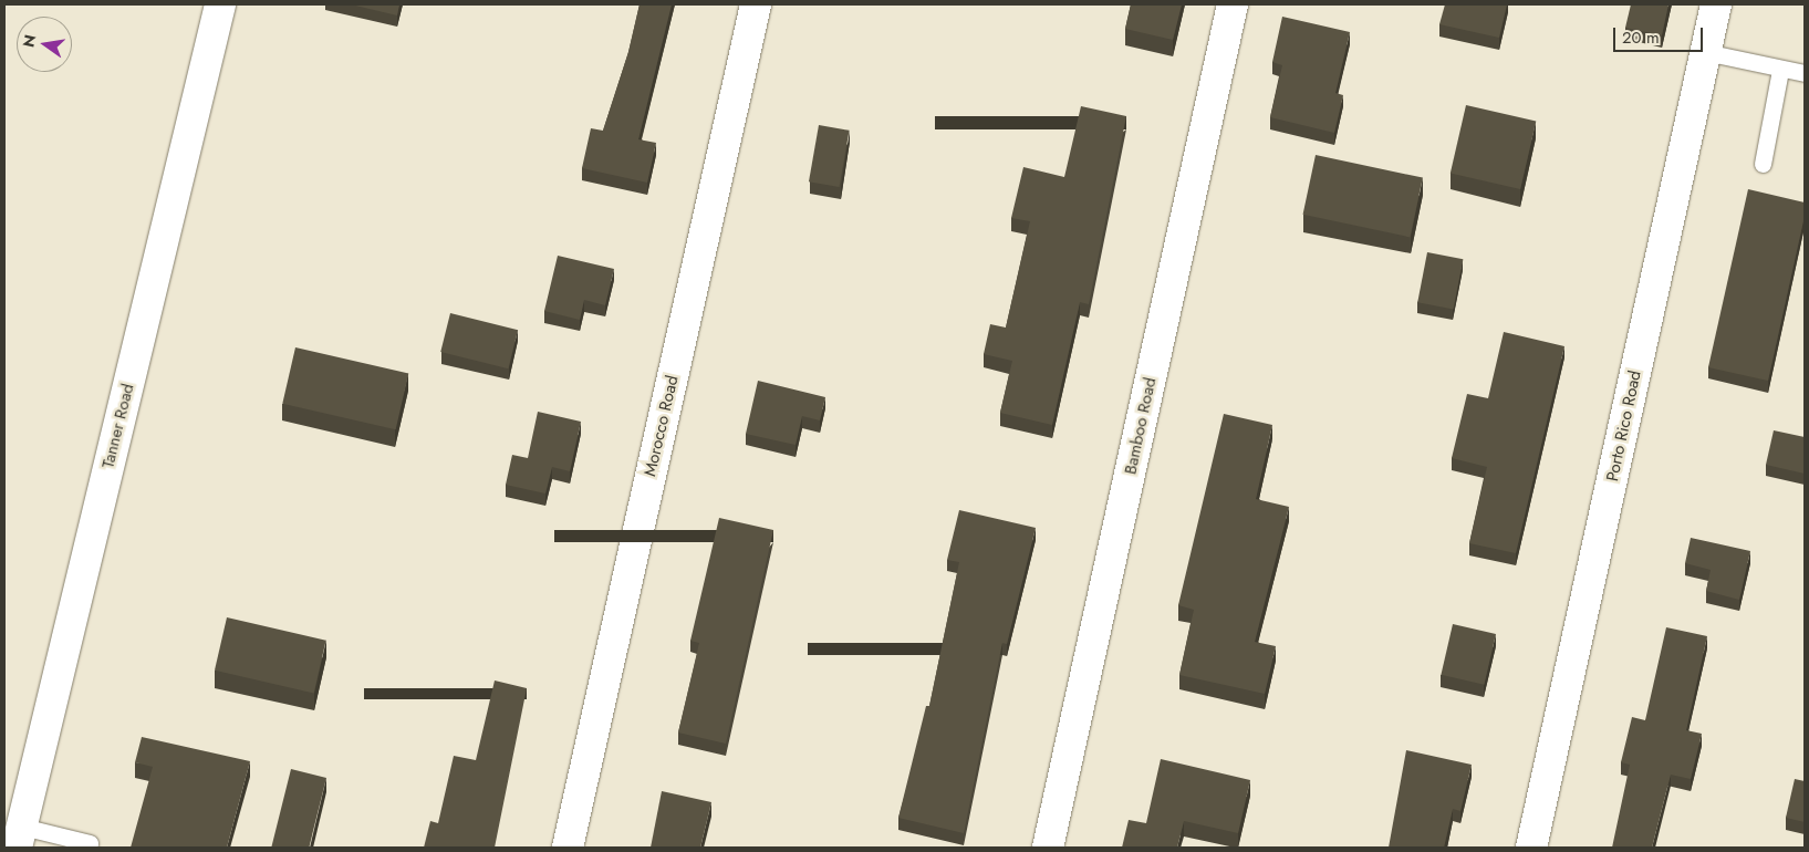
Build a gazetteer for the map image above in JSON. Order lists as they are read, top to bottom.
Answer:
{
  "streets": {
    "street": [
      "Tanner Road",
      "Morocco Road",
      "Bamboo Road",
      "Porto Rico Road"
    ]
  },
  "scale_bar": "20 m",
  "north": "left"
}
